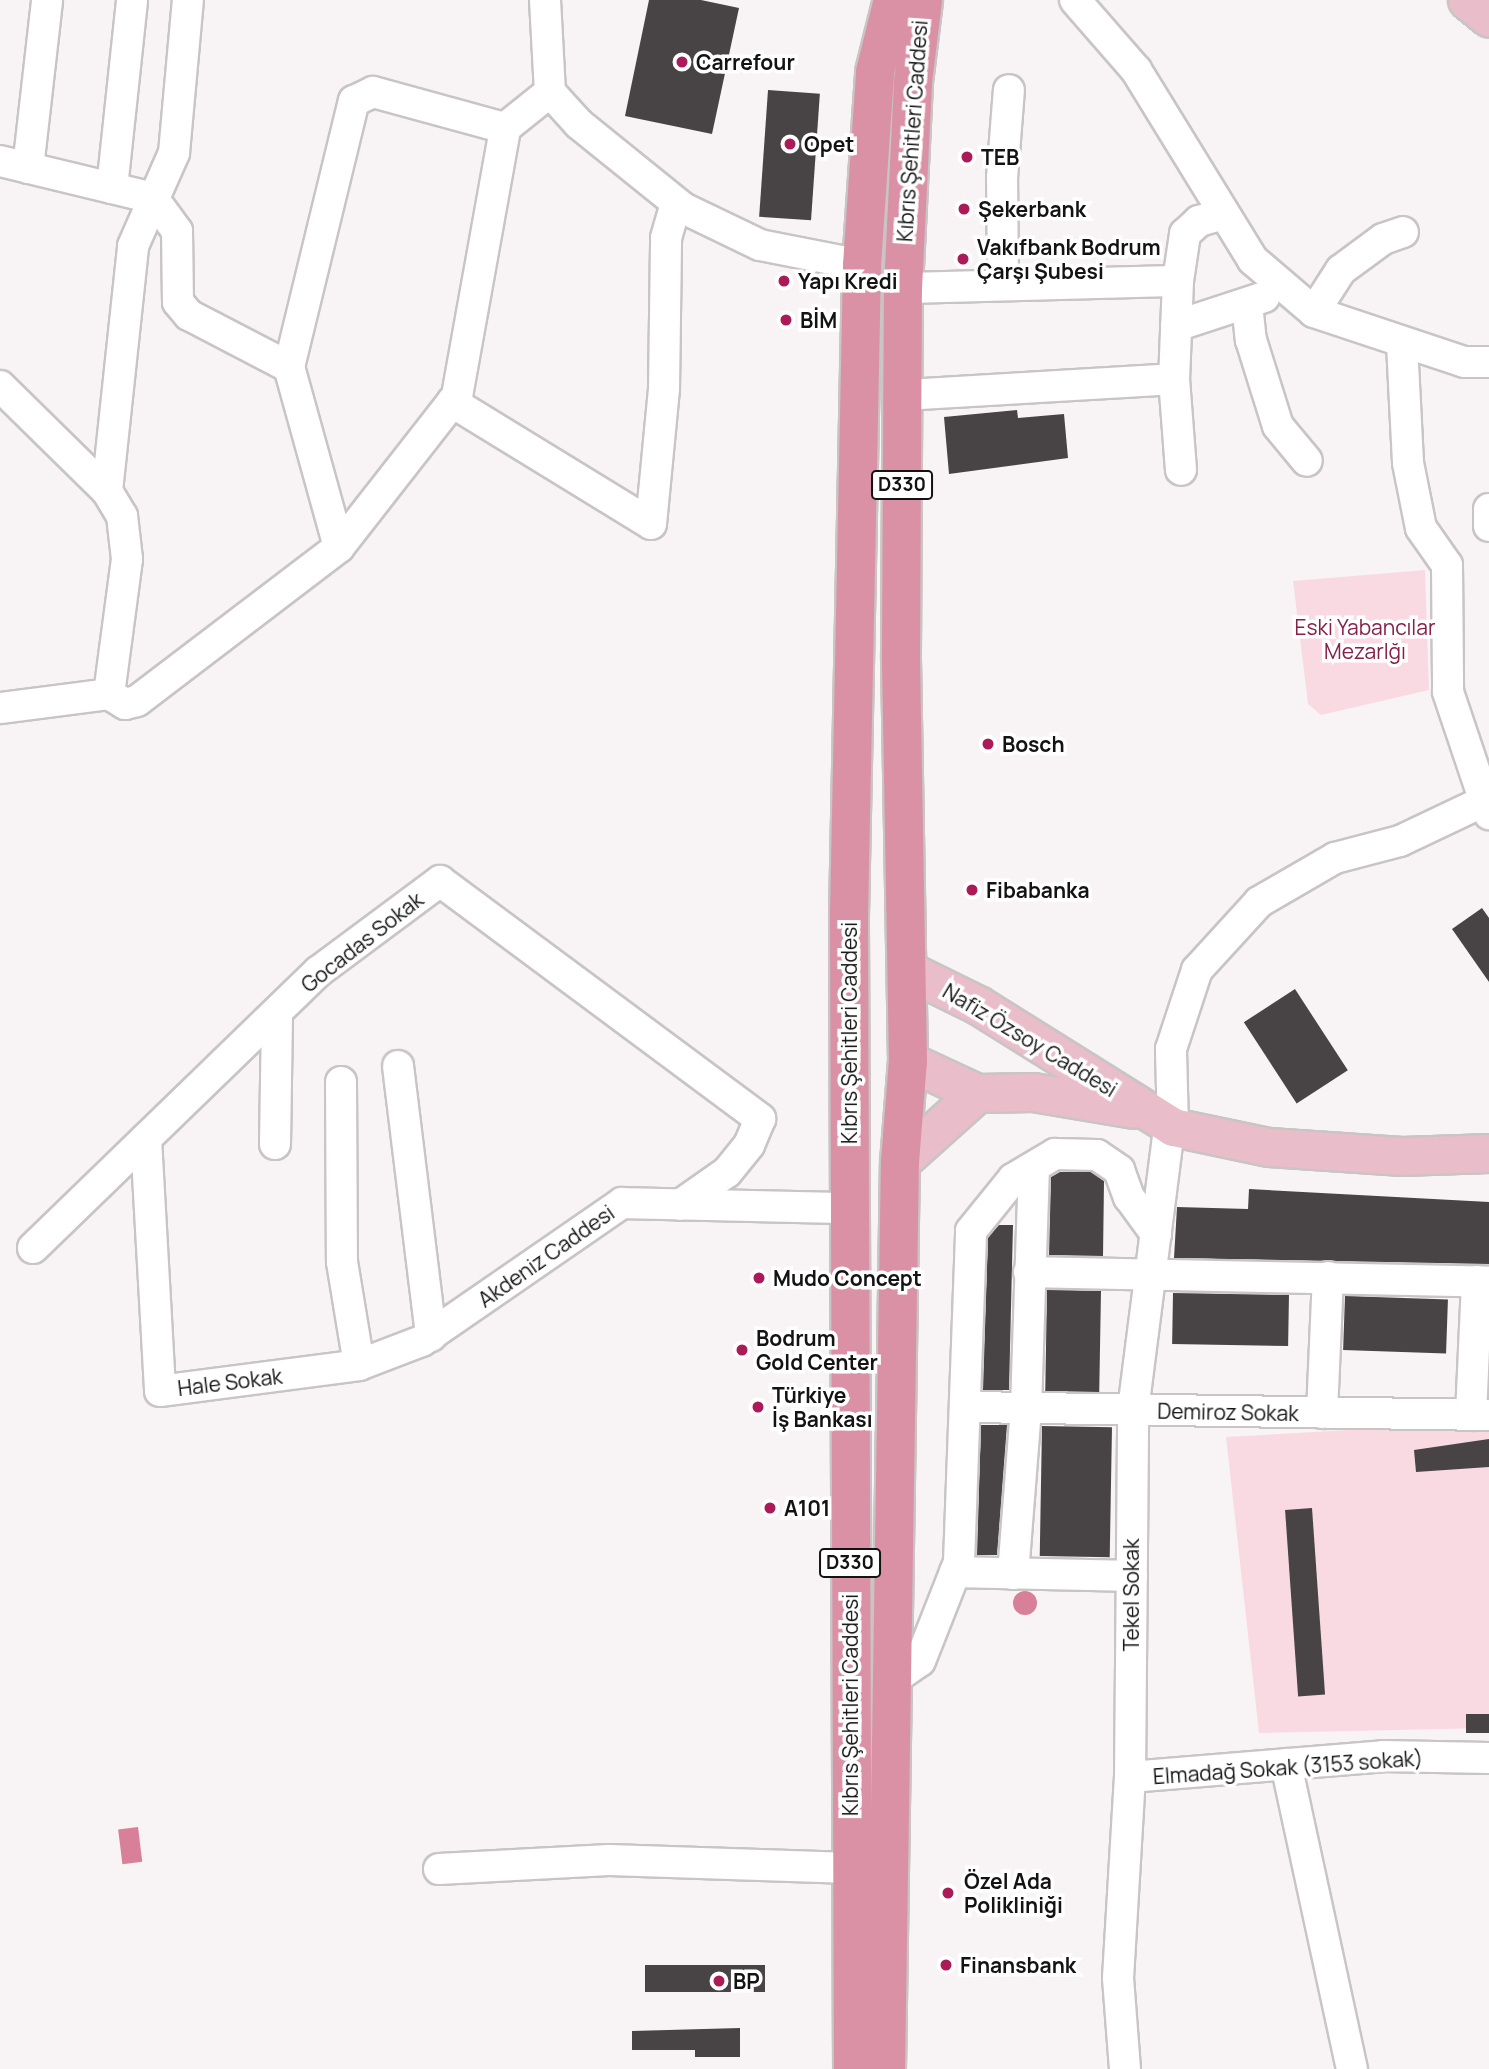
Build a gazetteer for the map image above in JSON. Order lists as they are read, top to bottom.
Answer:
{
  "streets": {
    "highway": ["Kıbrıs Şehitleri Caddesi", "D330"],
    "main road": ["Nafiz Özsoy Caddesi"],
    "street": [
      "Gocadas Sokak",
      "Akdeniz Caddesi",
      "Hale Sokak",
      "Demiroz Sokak",
      "Tekel Sokak",
      "Elmadağ Sokak (3153 sokak)"
    ]
  },
  "crossings": [
    ["Kıbrıs Şehitleri Caddesi", "Nafiz Özsoy Caddesi"],
    ["Kıbrıs Şehitleri Caddesi", "Akdeniz Caddesi"],
    ["Gocadas Sokak", "Akdeniz Caddesi"],
    ["Gocadas Sokak", "Hale Sokak"],
    ["Nafiz Özsoy Caddesi", "Tekel Sokak"],
    ["Akdeniz Caddesi", "Hale Sokak"],
    ["Demiroz Sokak", "Tekel Sokak"],
    ["Tekel Sokak", "Elmadağ Sokak (3153 sokak)"]
  ],
  "parks": ["Eski Yabancılar Mezarlğı"],
  "places": [
    "Carrefour",
    "Opet",
    "TEB",
    "Şekerbank",
    "Vakıfbank Bodrum Çarşı Şubesi",
    "Yapı Kredi",
    "BİM",
    "Bosch",
    "Fibabanka",
    "Mudo Concept",
    "Bodrum Gold Center",
    "Türkiye İş Bankası",
    "A101",
    "Özel Ada Polikliniği",
    "Finansbank",
    "BP"
  ]
}
